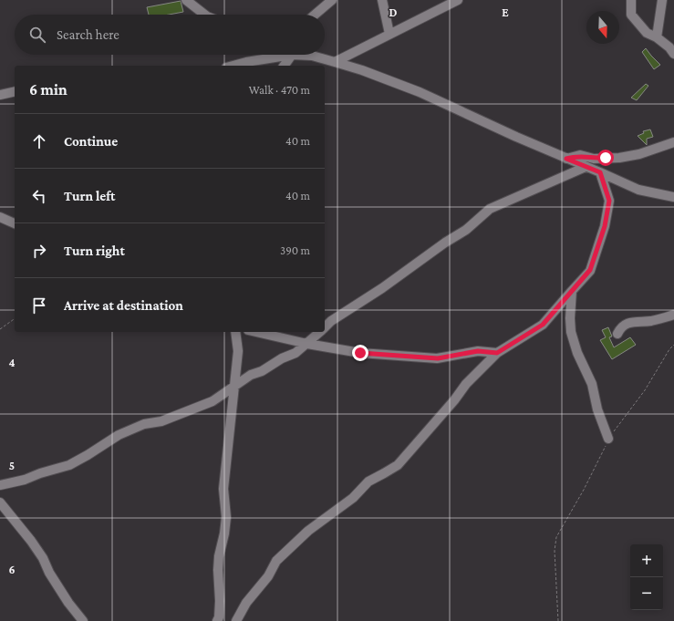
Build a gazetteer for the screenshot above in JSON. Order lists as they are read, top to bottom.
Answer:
{
  "north": "bottom",
  "page": {
    "search": "Search here",
    "heading": ["6 min", "Walk · 470 m"],
    "list": [
      ["Continue", "40 m"],
      ["Turn left", "40 m"],
      ["Turn right", "390 m"],
      "Arrive at destination"
    ],
    "map_buttons": ["+", "−"]
  },
  "grid": {
    "columns": ["D", "E"],
    "rows": ["4", "5", "6"]
  }
}
